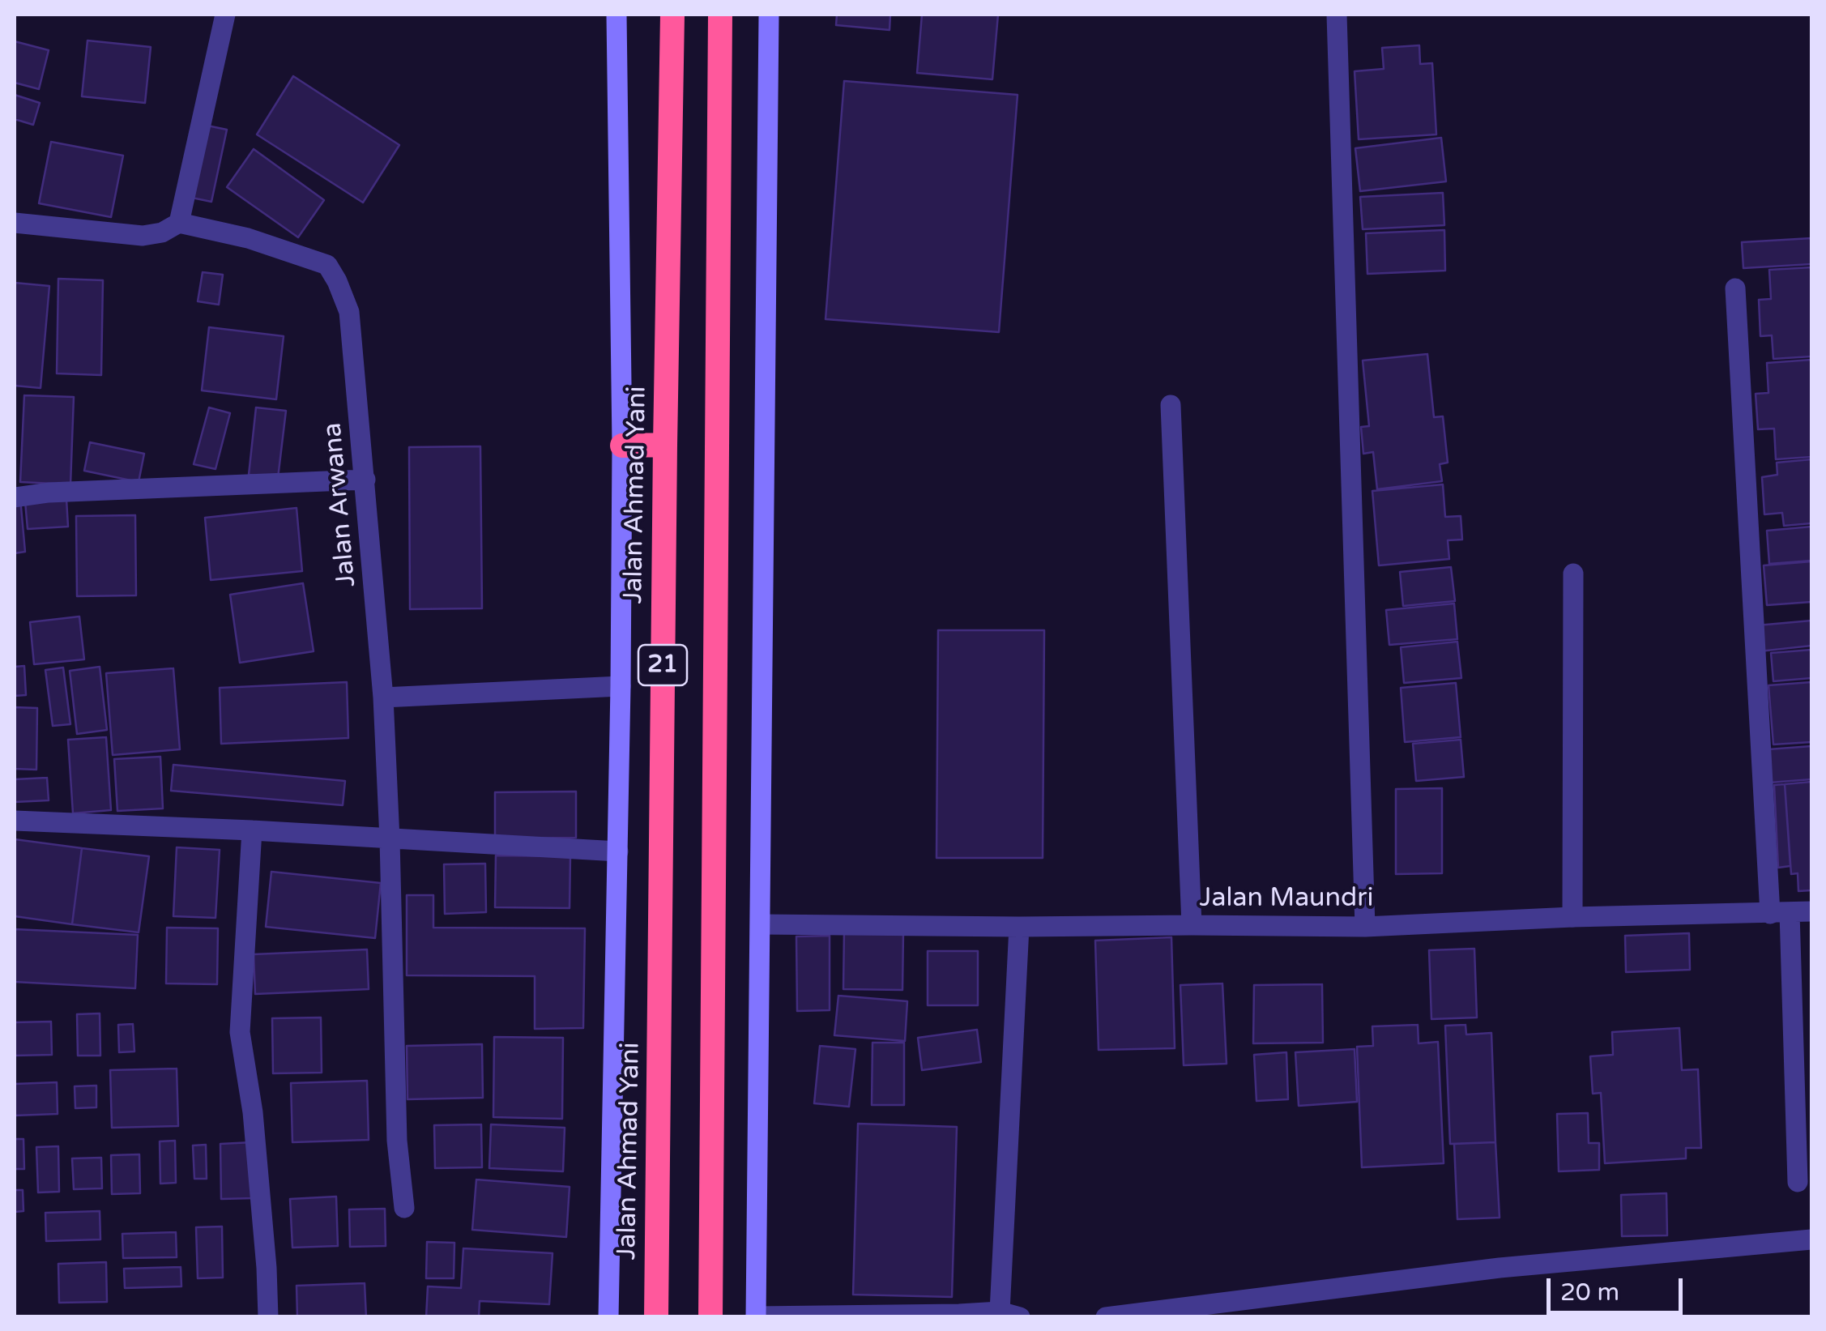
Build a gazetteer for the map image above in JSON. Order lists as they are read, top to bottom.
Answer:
{
  "streets": {
    "highway": ["Jalan Ahmad Yani", "21"],
    "street": ["Jalan Arwana", "Jalan Maundri"]
  },
  "scale_bar": "20 m"
}
